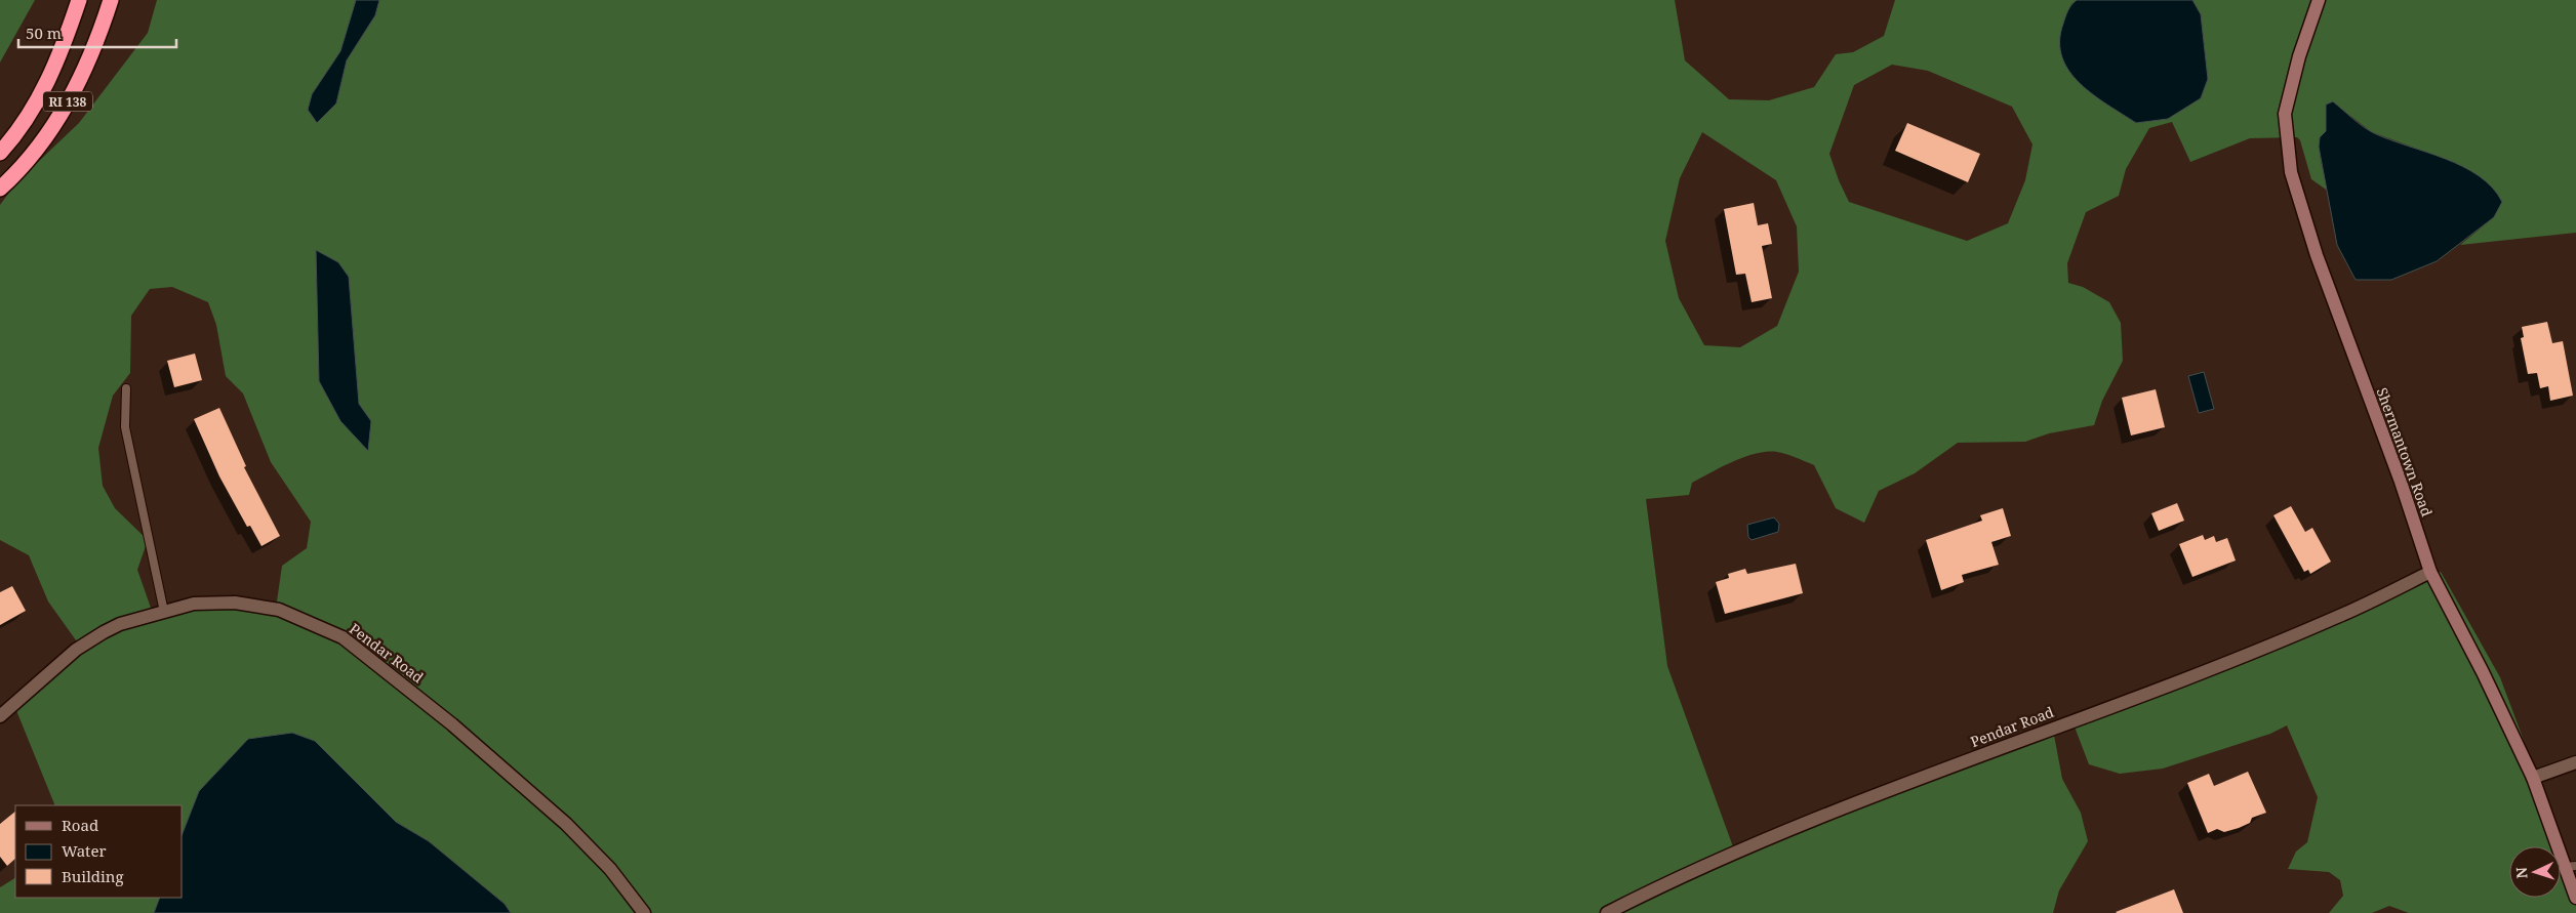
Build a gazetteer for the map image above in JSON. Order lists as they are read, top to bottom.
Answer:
{
  "streets": {
    "highway": ["RI 138"],
    "street": ["Shermantown Road", "Pendar Road"]
  },
  "crossings": [
    ["Shermantown Road", "Pendar Road"]
  ],
  "legend": ["Road", "Water", "Building"],
  "scale_bar": "50 m",
  "north": "left"
}
